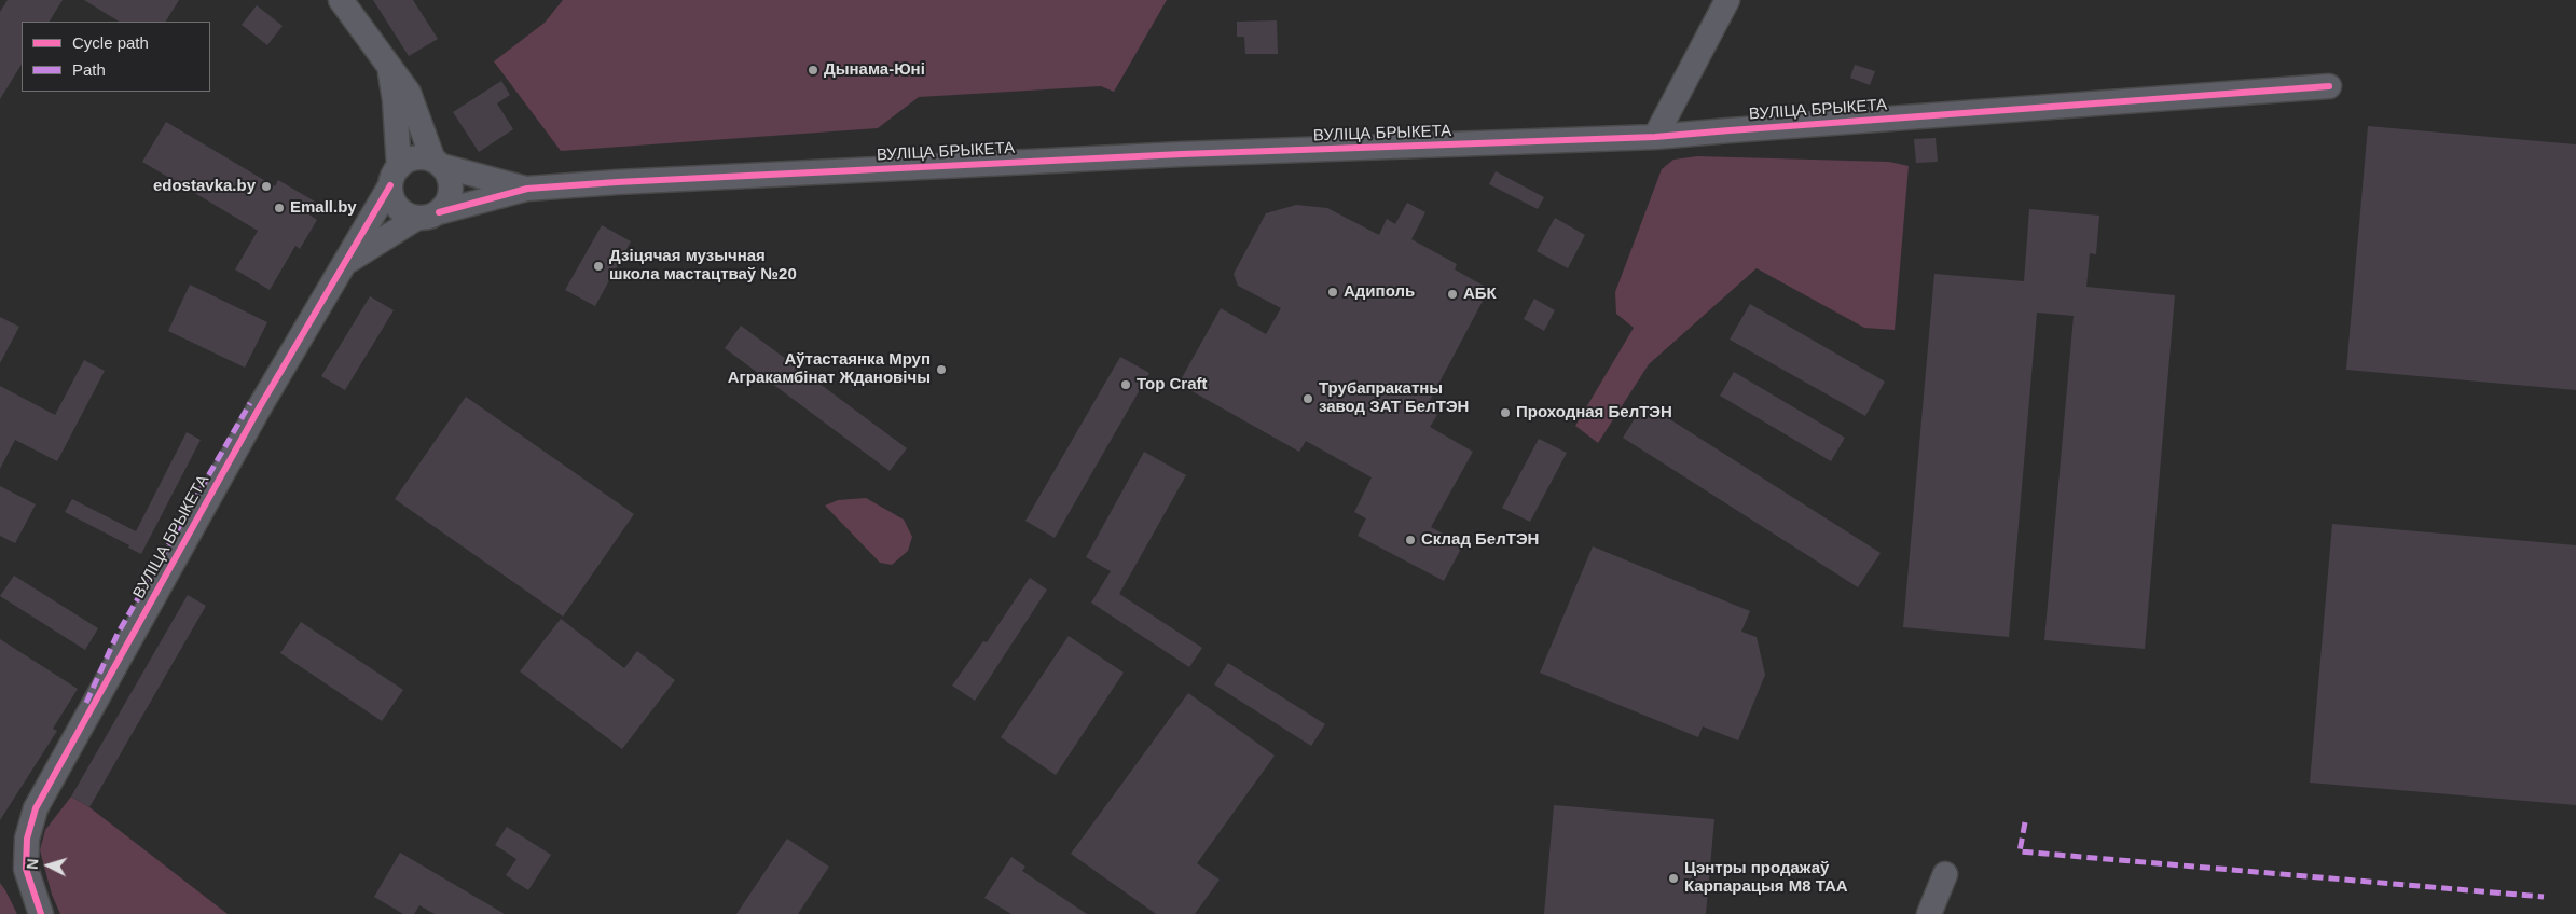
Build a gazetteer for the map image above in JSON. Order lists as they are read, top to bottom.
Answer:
{
  "streets": {
    "street": ["ВУЛІЦА БРЫКЕТА"]
  },
  "places": [
    "Дынама-Юні",
    "edostavka.by",
    "Emall.by",
    "Дзіцячая музычная школа мастацтваў №20",
    "Адиполь",
    "АБК",
    "Аўтастаянка Мруп Агракамбінат Ждановічы",
    "Top Craft",
    "Трубапракатны завод ЗАТ БелТЭН",
    "Проходная БелТЭН",
    "Склад БелТЭН",
    "Цэнтры продажаў Карпарацыя М8 ТАА"
  ],
  "legend": ["Cycle path", "Path"],
  "north": "left"
}
